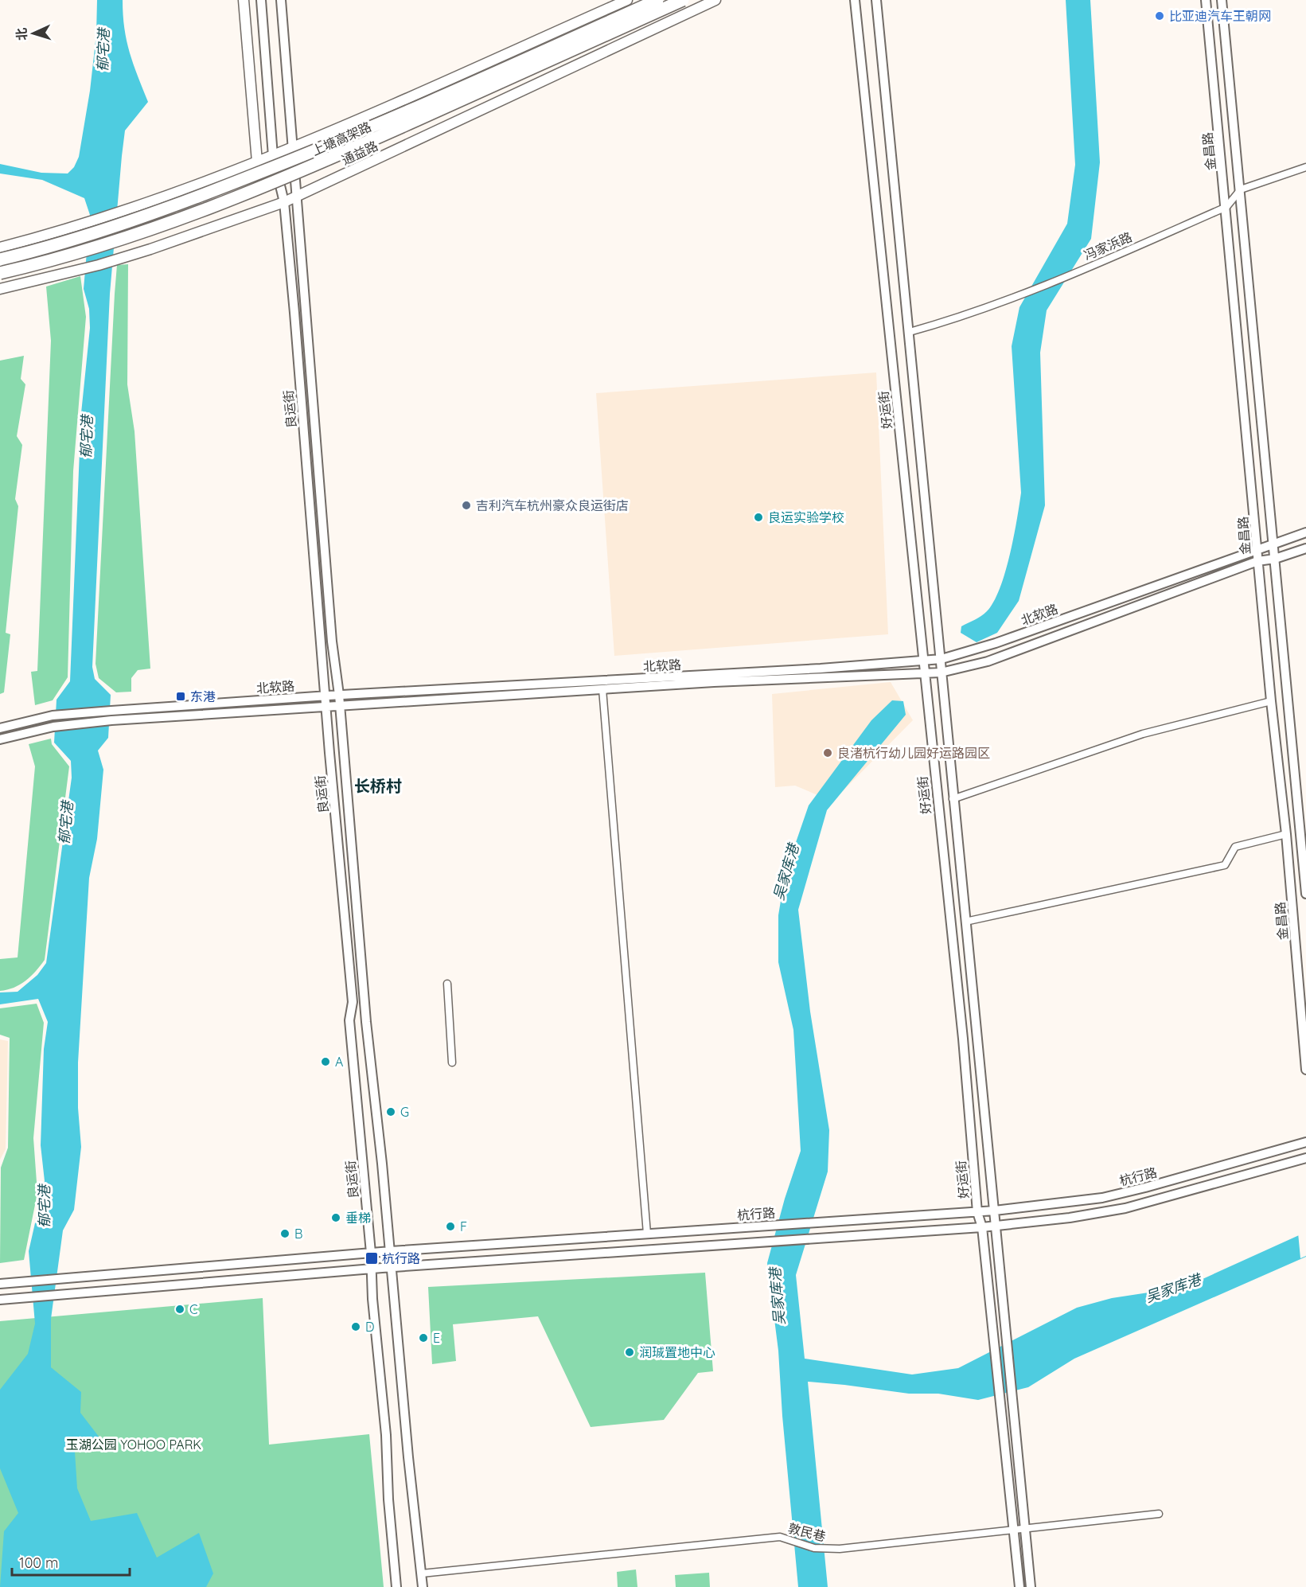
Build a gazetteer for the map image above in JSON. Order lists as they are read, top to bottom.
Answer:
{
  "streets": {
    "highway": ["上塘高架路"],
    "main road": [
      "金昌路",
      "通益路",
      "良运街",
      "好运街",
      "北软路",
      "杭行路"
    ],
    "street": ["冯家浜路", "敦民巷"]
  },
  "crossings": [
    ["金昌路", "冯家浜路"],
    ["金昌路", "北软路"],
    ["通益路", "良运街"],
    ["良运街", "北软路"],
    ["良运街", "杭行路"],
    ["良运街", "敦民巷"],
    ["好运街", "北软路"],
    ["好运街", "杭行路"],
    ["好运街", "敦民巷"]
  ],
  "districts": ["长桥村"],
  "water": ["郁宅港", "吴家库港"],
  "parks": ["玉湖公园 YOHOO PARK"],
  "places": {
    "other": [
      "比亚迪汽车王朝网",
      "吉利汽车杭州豪众良运街店",
      "良运实验学校",
      "良渚杭行幼儿园好运路园区",
      "A",
      "G",
      "垂梯",
      "F",
      "B",
      "C",
      "D",
      "E",
      "润珹置地中心"
    ],
    "transit": ["东港", "杭行路"]
  },
  "scale_bar": "100 m",
  "north": "left"
}
